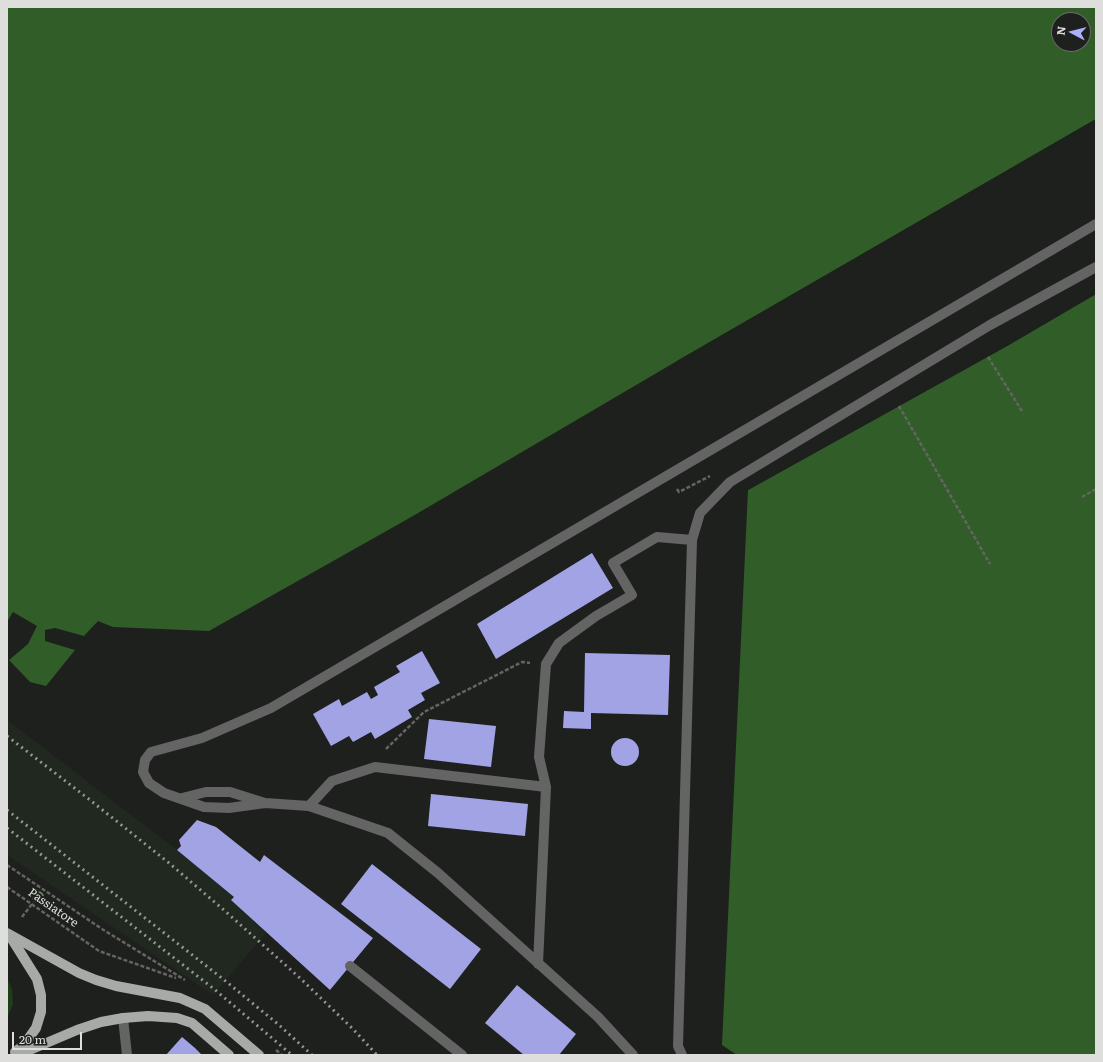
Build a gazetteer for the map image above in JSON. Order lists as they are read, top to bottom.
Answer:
{
  "streets": {
    "path": ["Passiatore"]
  },
  "scale_bar": "20 m",
  "north": "left"
}
